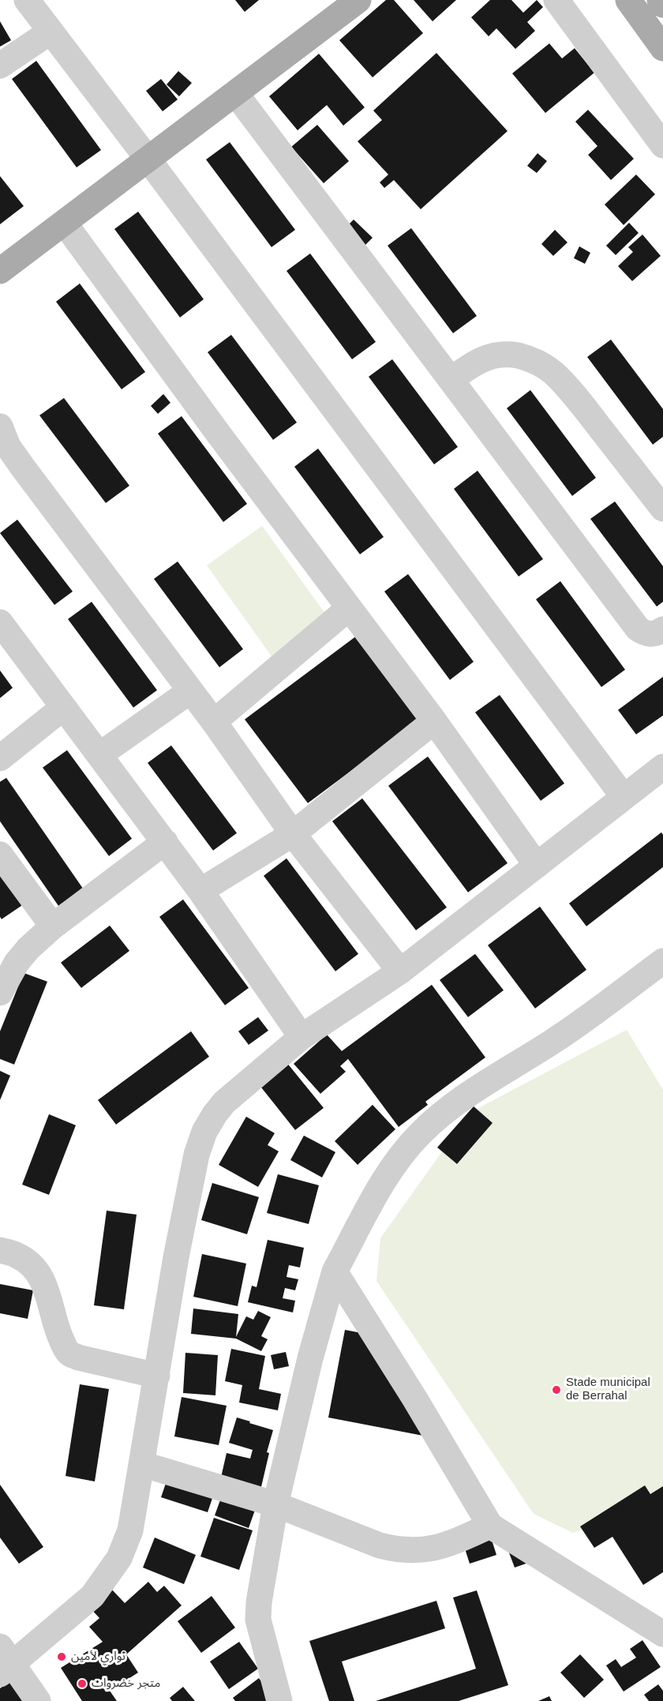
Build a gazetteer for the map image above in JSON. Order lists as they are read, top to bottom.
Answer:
{
  "places": ["Stade municipal de Berrahal", "نواري لأمين", "متجر خضروات"]
}
